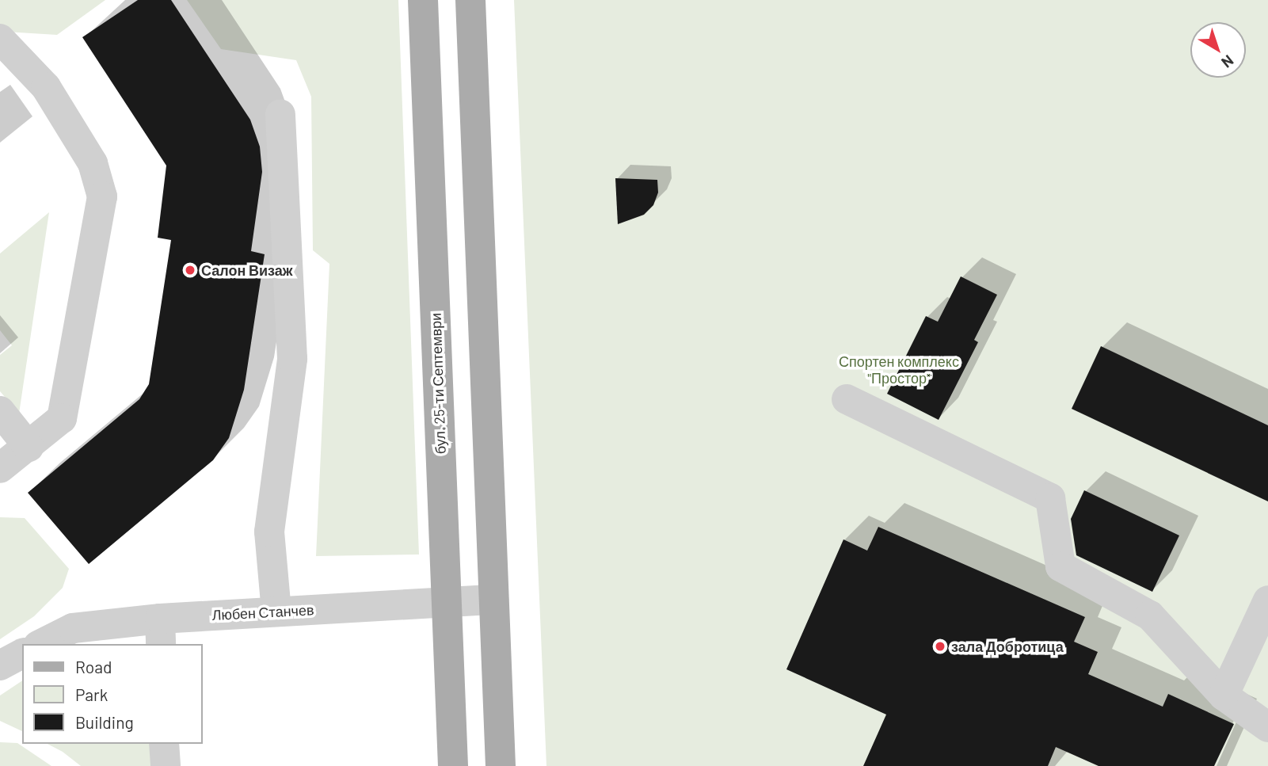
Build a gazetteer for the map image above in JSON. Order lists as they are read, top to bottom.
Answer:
{
  "streets": {
    "main road": ["бул. 25-ти Септември"],
    "street": ["Любен Станчев"]
  },
  "crossings": [
    ["бул. 25-ти Септември", "Любен Станчев"]
  ],
  "parks": ["Спортен комплекс \"Простор\""],
  "places": ["Салон Визаж", "зала Добротица"],
  "legend": ["Road", "Park", "Building"],
  "north": "bottom right"
}
